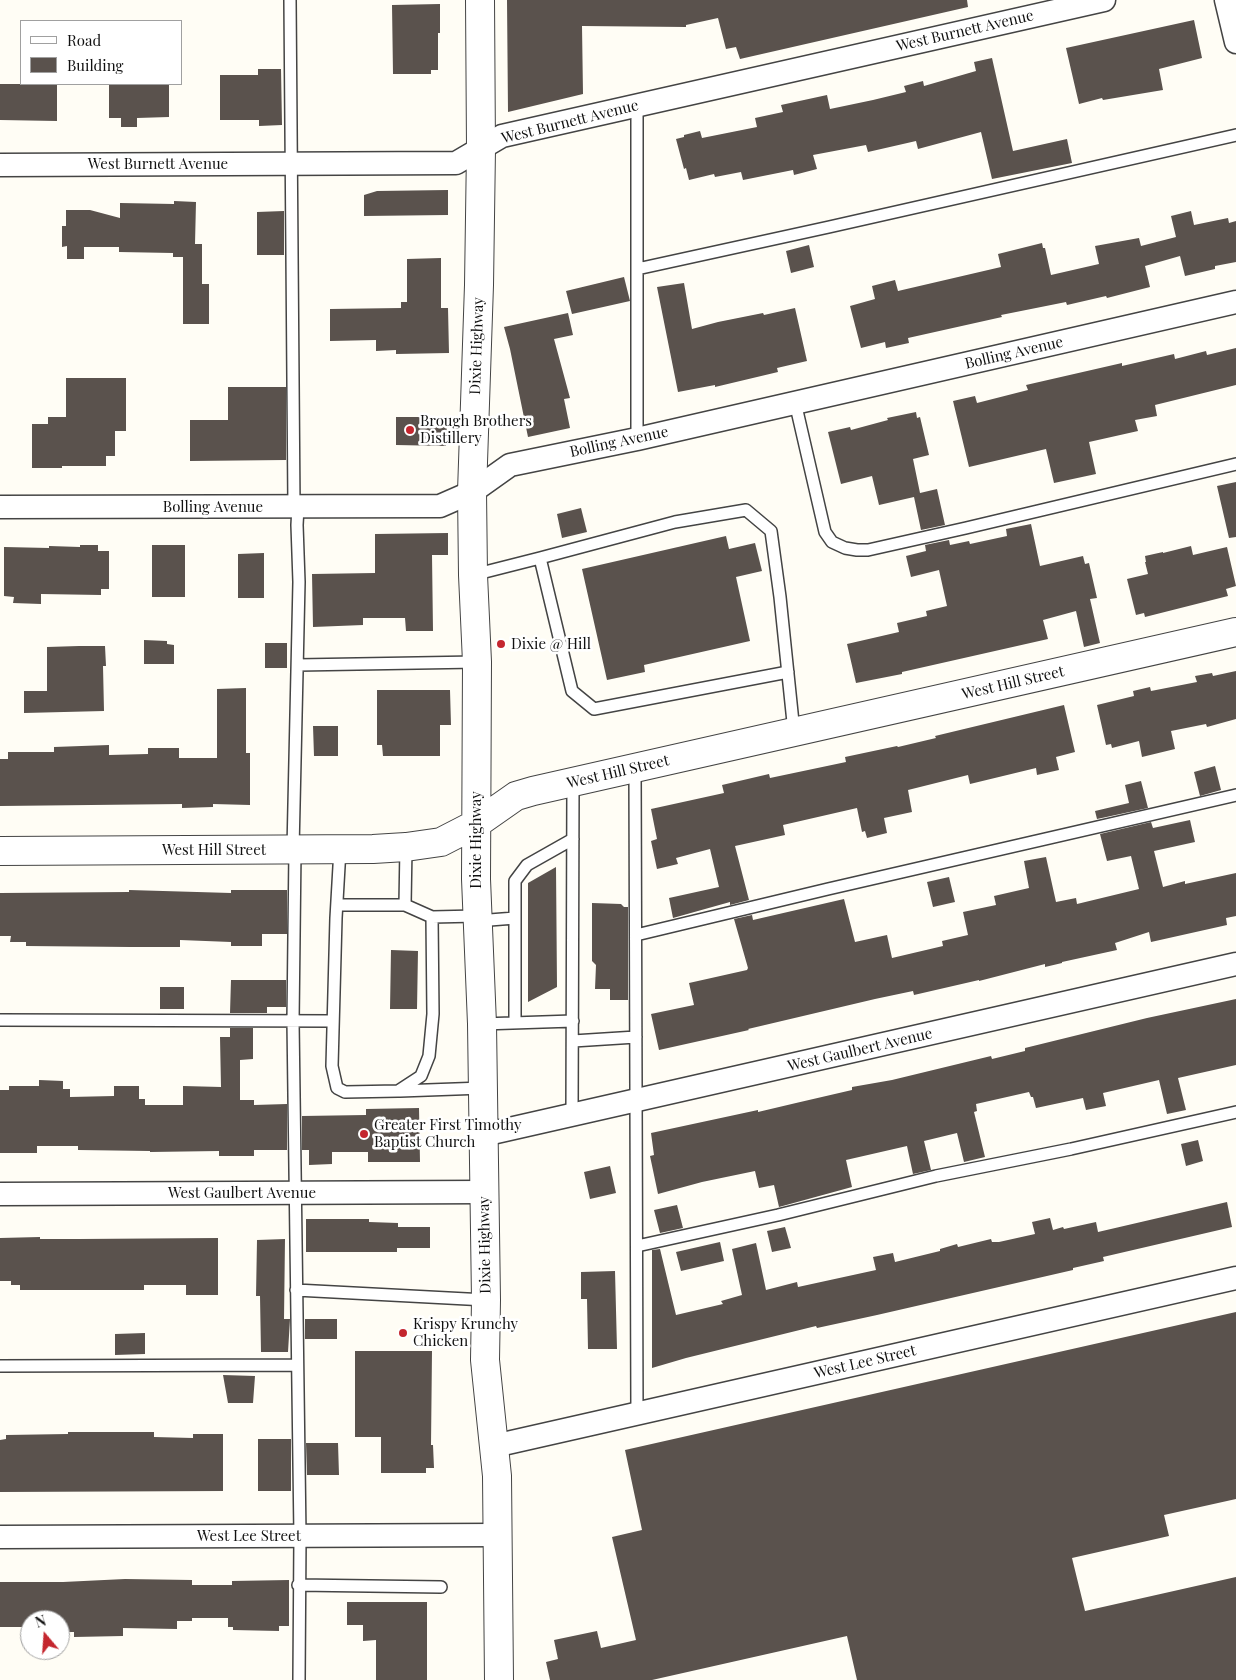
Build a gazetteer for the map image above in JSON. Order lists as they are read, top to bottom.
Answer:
{
  "streets": {
    "street": [
      "West Burnett Avenue",
      "Dixie Highway",
      "Bolling Avenue",
      "West Hill Street",
      "West Gaulbert Avenue",
      "West Lee Street"
    ]
  },
  "crossings": [
    ["West Burnett Avenue", "Dixie Highway"],
    ["Dixie Highway", "Bolling Avenue"],
    ["Dixie Highway", "West Hill Street"],
    ["Dixie Highway", "West Gaulbert Avenue"],
    ["Dixie Highway", "West Lee Street"]
  ],
  "places": [
    "Brough Brothers Distillery",
    "Dixie @ Hill",
    "Greater First Timothy Baptist Church",
    "Krispy Krunchy Chicken"
  ],
  "legend": ["Road", "Building"],
  "north": "top"
}
